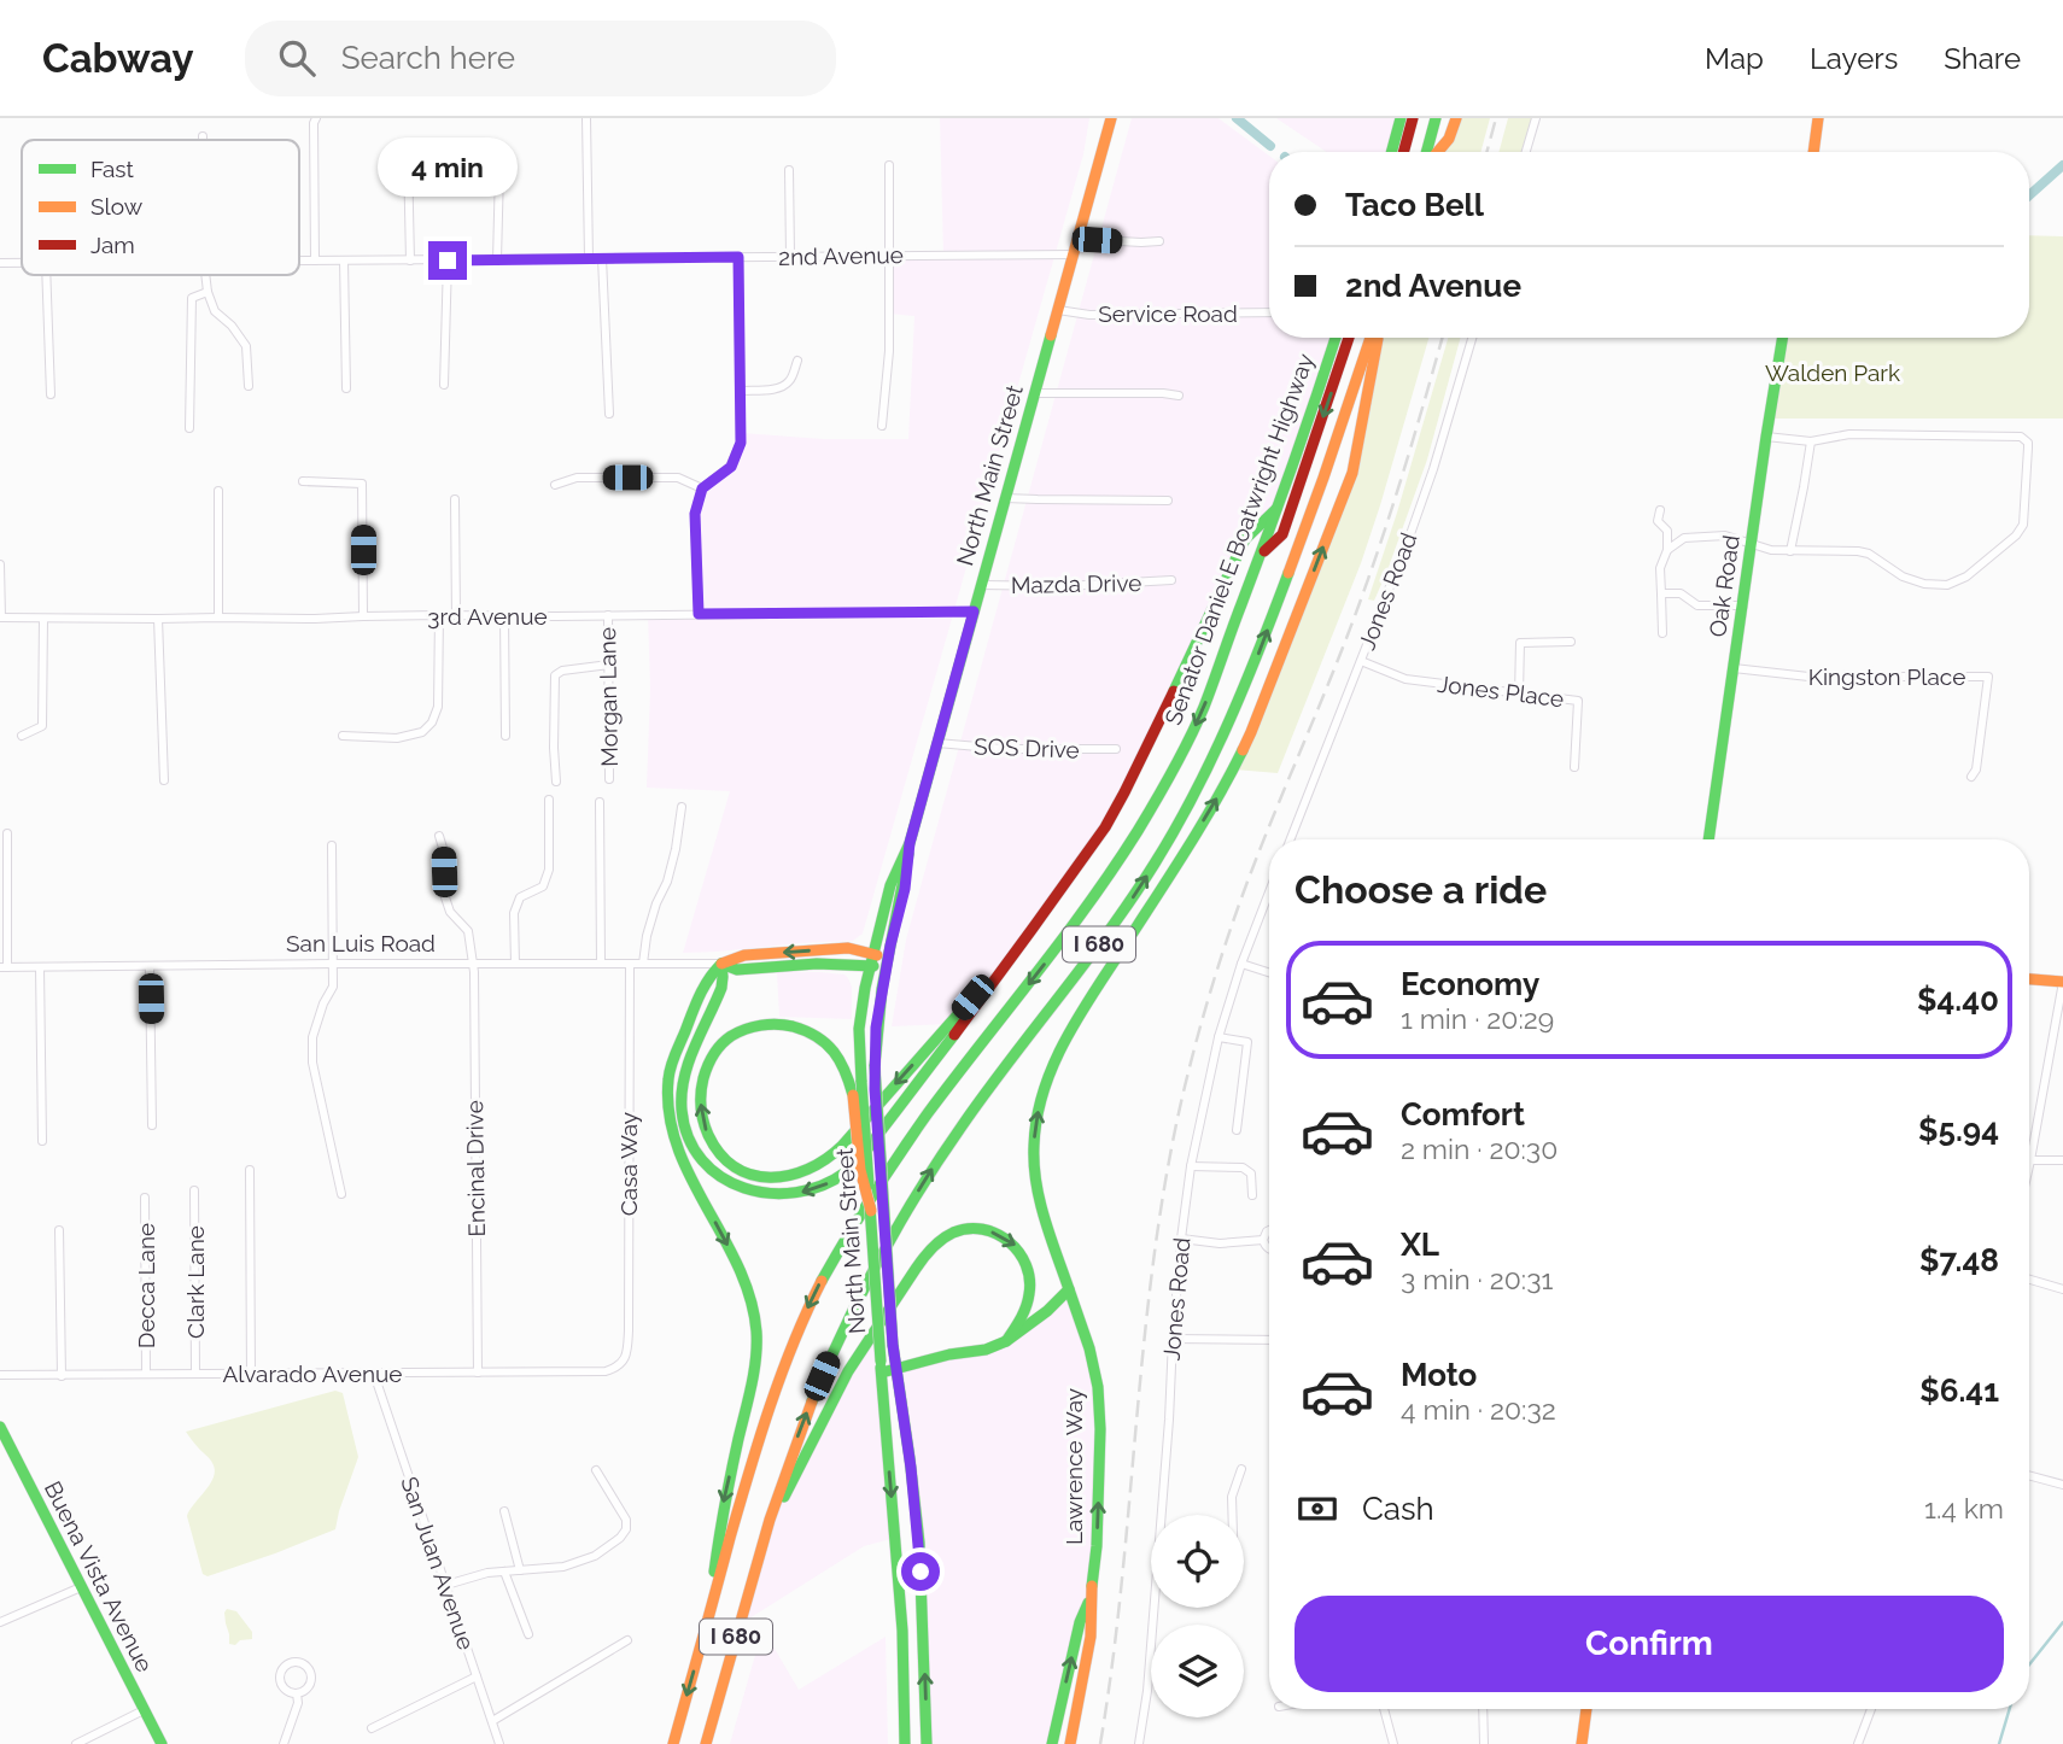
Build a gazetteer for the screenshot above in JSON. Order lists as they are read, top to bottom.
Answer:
{
  "streets": {
    "main road": [
      "North Main Street",
      "Senator Daniel E Boatwright Highway",
      "Oak Road",
      "San Luis Road",
      "I 680",
      "Lawrence Way",
      "Buena Vista Avenue"
    ],
    "street": [
      "2nd Avenue",
      "Service Road",
      "Mazda Drive",
      "Jones Road",
      "3rd Avenue",
      "Kingston Place",
      "Jones Place",
      "Morgan Lane",
      "SOS Drive",
      "Casa Way",
      "Encinal Drive",
      "Clark Lane",
      "Decca Lane",
      "Alvarado Avenue",
      "San Juan Avenue"
    ]
  },
  "crossings": [
    ["2nd Avenue", "North Main Street"],
    ["Service Road", "North Main Street"],
    ["North Main Street", "Mazda Drive"],
    ["North Main Street", "3rd Avenue"],
    ["North Main Street", "SOS Drive"],
    ["North Main Street", "San Luis Road"],
    ["Senator Daniel E Boatwright Highway", "I 680"],
    ["Oak Road", "Kingston Place"],
    ["Jones Road", "Jones Place"],
    ["3rd Avenue", "Morgan Lane"],
    ["San Luis Road", "Casa Way"],
    ["San Luis Road", "Encinal Drive"],
    ["Casa Way", "Alvarado Avenue"],
    ["Encinal Drive", "Alvarado Avenue"],
    ["Clark Lane", "Alvarado Avenue"],
    ["Decca Lane", "Alvarado Avenue"]
  ],
  "parks": ["Walden Park"],
  "legend": ["Fast", "Slow", "Jam"],
  "page": {
    "header": "Cabway",
    "search": "Search here",
    "nav": ["Map", "Layers", "Share"],
    "bubble": "4 min",
    "banner": ["Taco Bell", "2nd Avenue"],
    "heading": "Choose a ride",
    "list": [
      {
        "name": "Economy",
        "note": "1 min · 20:29",
        "value": "$4.40"
      },
      {
        "name": "Comfort",
        "note": "2 min · 20:30",
        "value": "$5.94"
      },
      {
        "name": "XL",
        "note": "3 min · 20:31",
        "value": "$7.48"
      },
      {
        "name": "Moto",
        "note": "4 min · 20:32",
        "value": "$6.41"
      }
    ],
    "pay": ["Cash", "1.4 km"],
    "buttons": "Confirm"
  }
}
